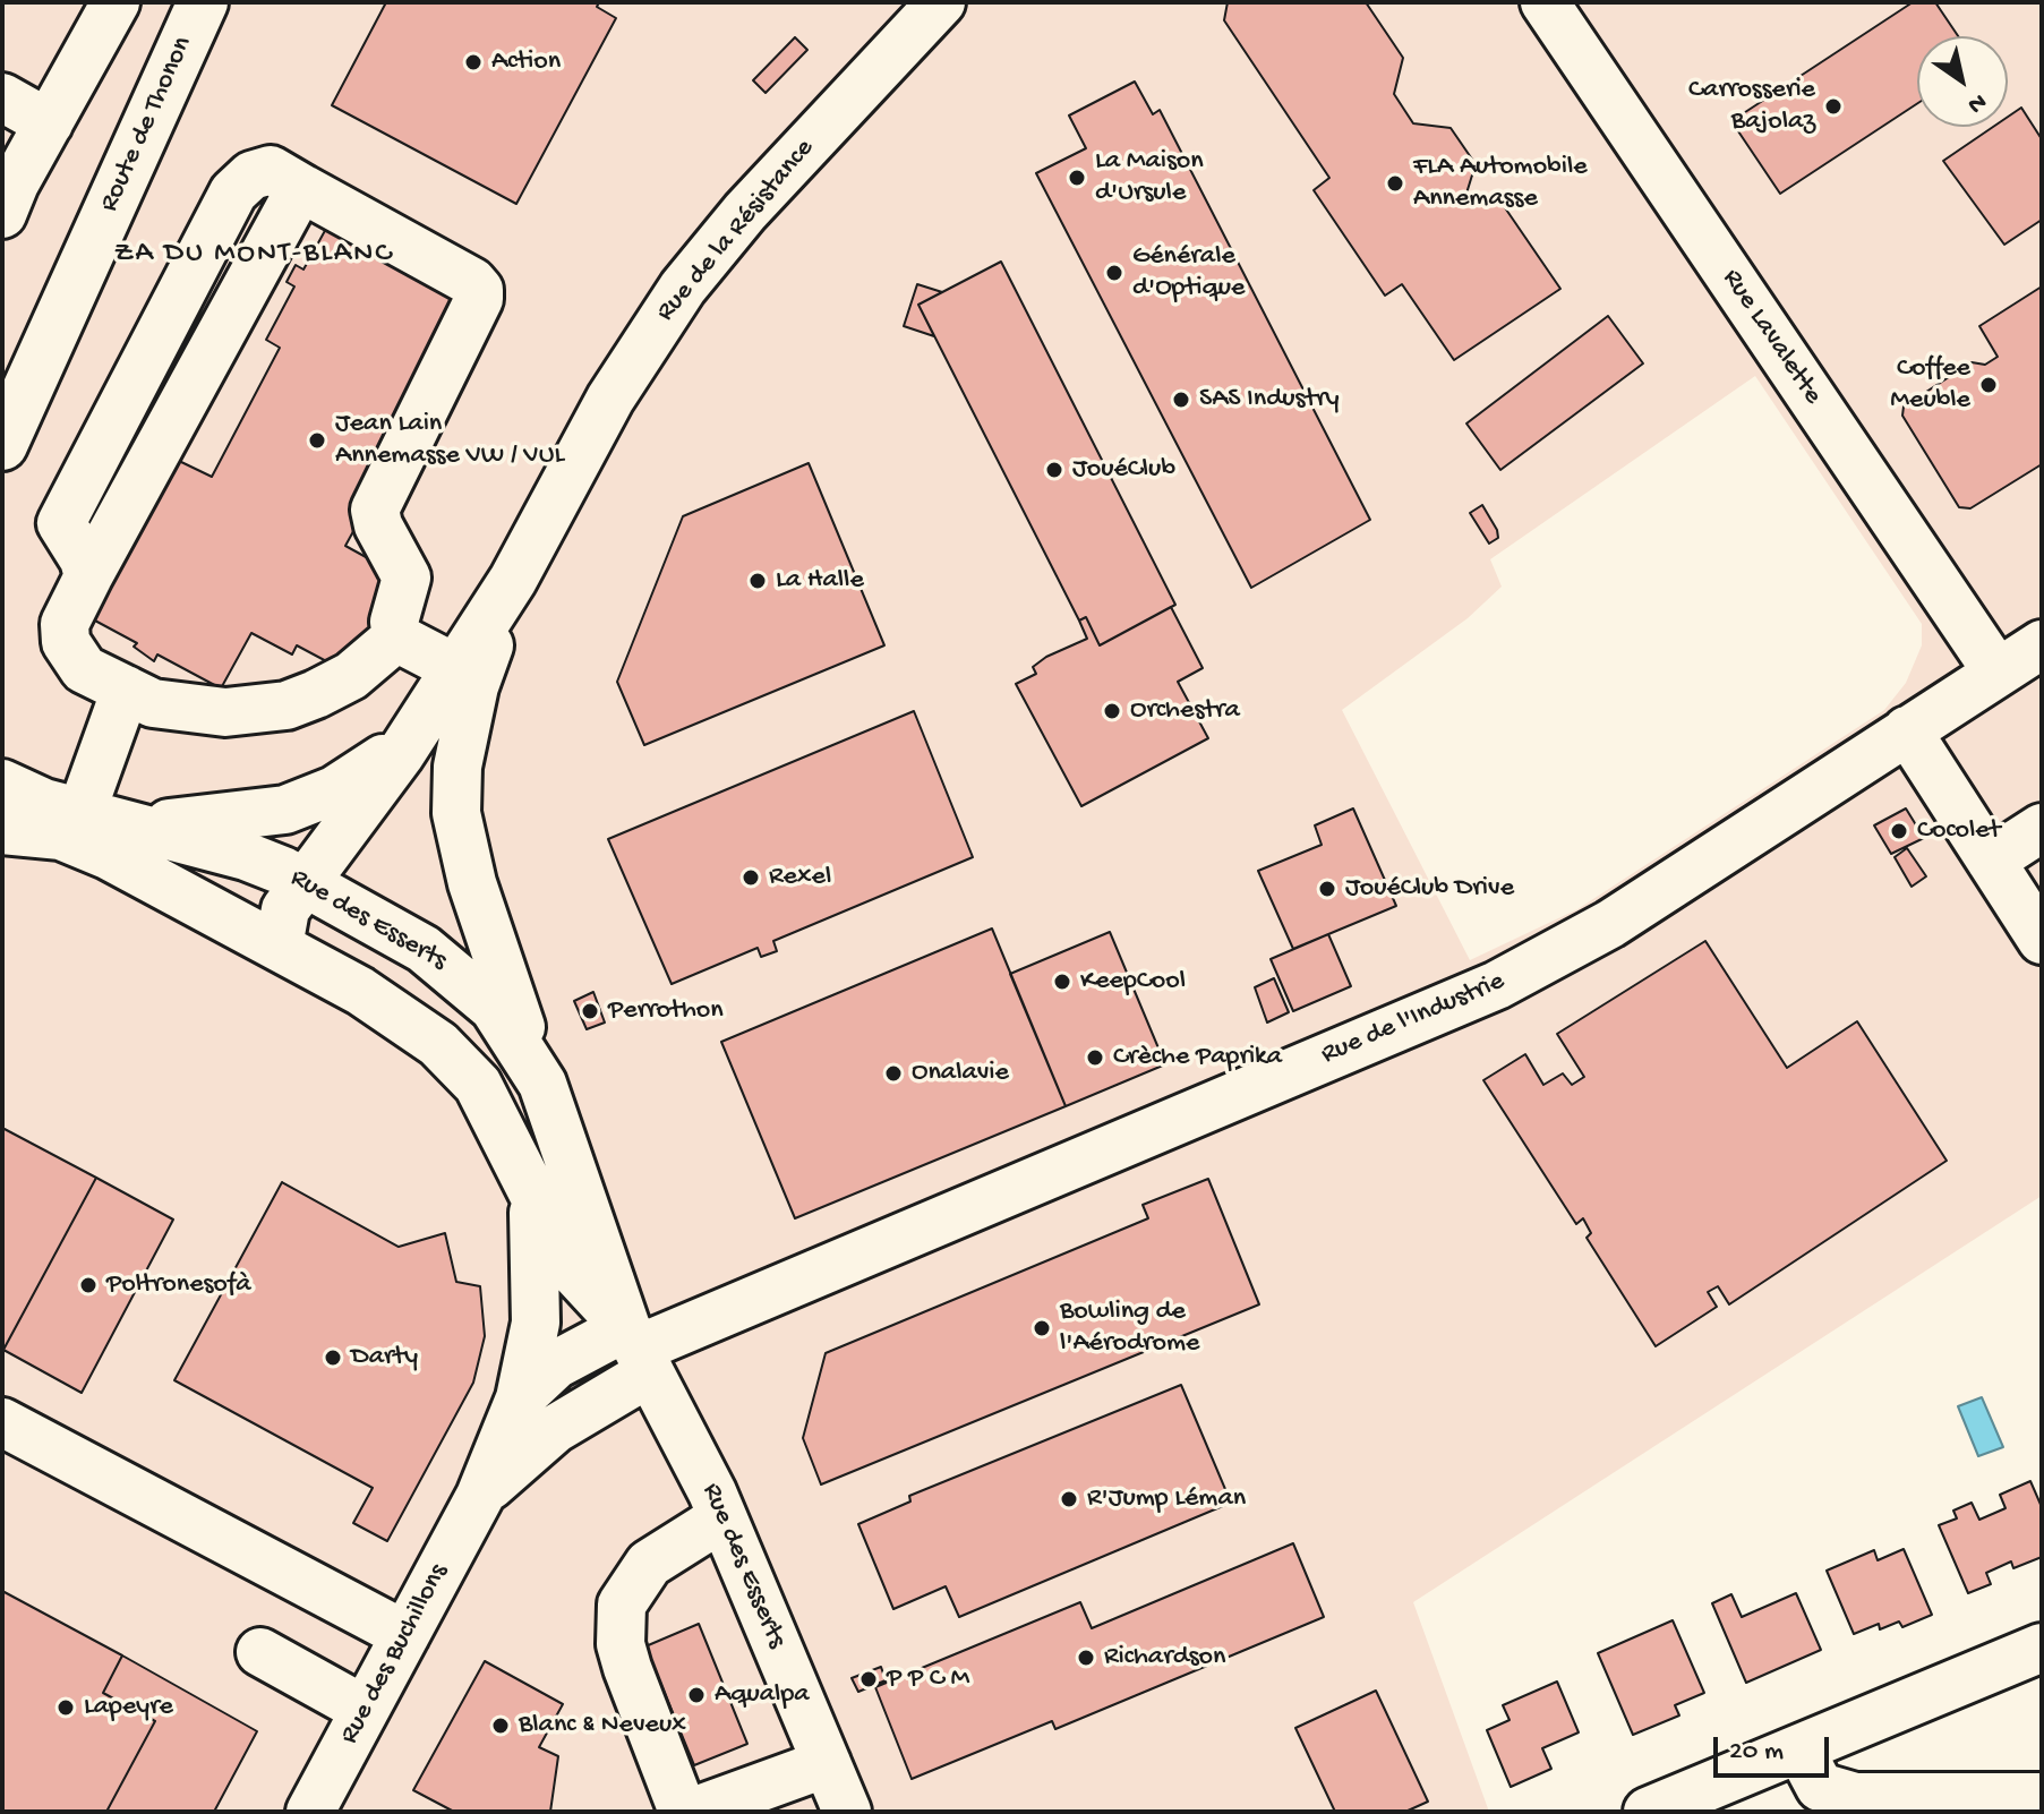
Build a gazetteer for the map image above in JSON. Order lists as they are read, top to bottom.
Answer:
{
  "streets": {
    "main road": ["Route de Thonon"],
    "street": [
      "Rue de la Résistance",
      "Rue Lavalette",
      "Rue des Esserts",
      "Rue de l'Industrie",
      "Rue des Buchillons"
    ]
  },
  "crossings": [
    ["Rue de la Résistance", "Rue des Esserts"],
    ["Rue Lavalette", "Rue de l'Industrie"],
    ["Rue des Esserts", "Rue de l'Industrie"],
    ["Rue des Esserts", "Rue des Buchillons"],
    ["Rue de l'Industrie", "Rue des Buchillons"]
  ],
  "districts": ["ZA DU MONT-BLANC"],
  "places": [
    "Action",
    "Carrosserie Bajolaz",
    "La Maison d'Ursule",
    "FLA Automobile Annemasse",
    "Générale d'Optique",
    "Coffee Meuble",
    "SAS Industry",
    "Jean Lain Annemasse VW / VUL",
    "JouéClub",
    "La Halle",
    "Orchestra",
    "Cocolet",
    "Rexel",
    "JouéClub Drive",
    "KeepCool",
    "Perrothon",
    "Crèche Paprika",
    "Onalavie",
    "Poltronesofà",
    "Bowling de l'Aérodrome",
    "Darty",
    "R'Jump Léman",
    "Richardson",
    "P P C M",
    "Aqualpa",
    "Lapeyre",
    "Blanc & Neveux"
  ],
  "scale_bar": "20 m",
  "north": "bottom right"
}
